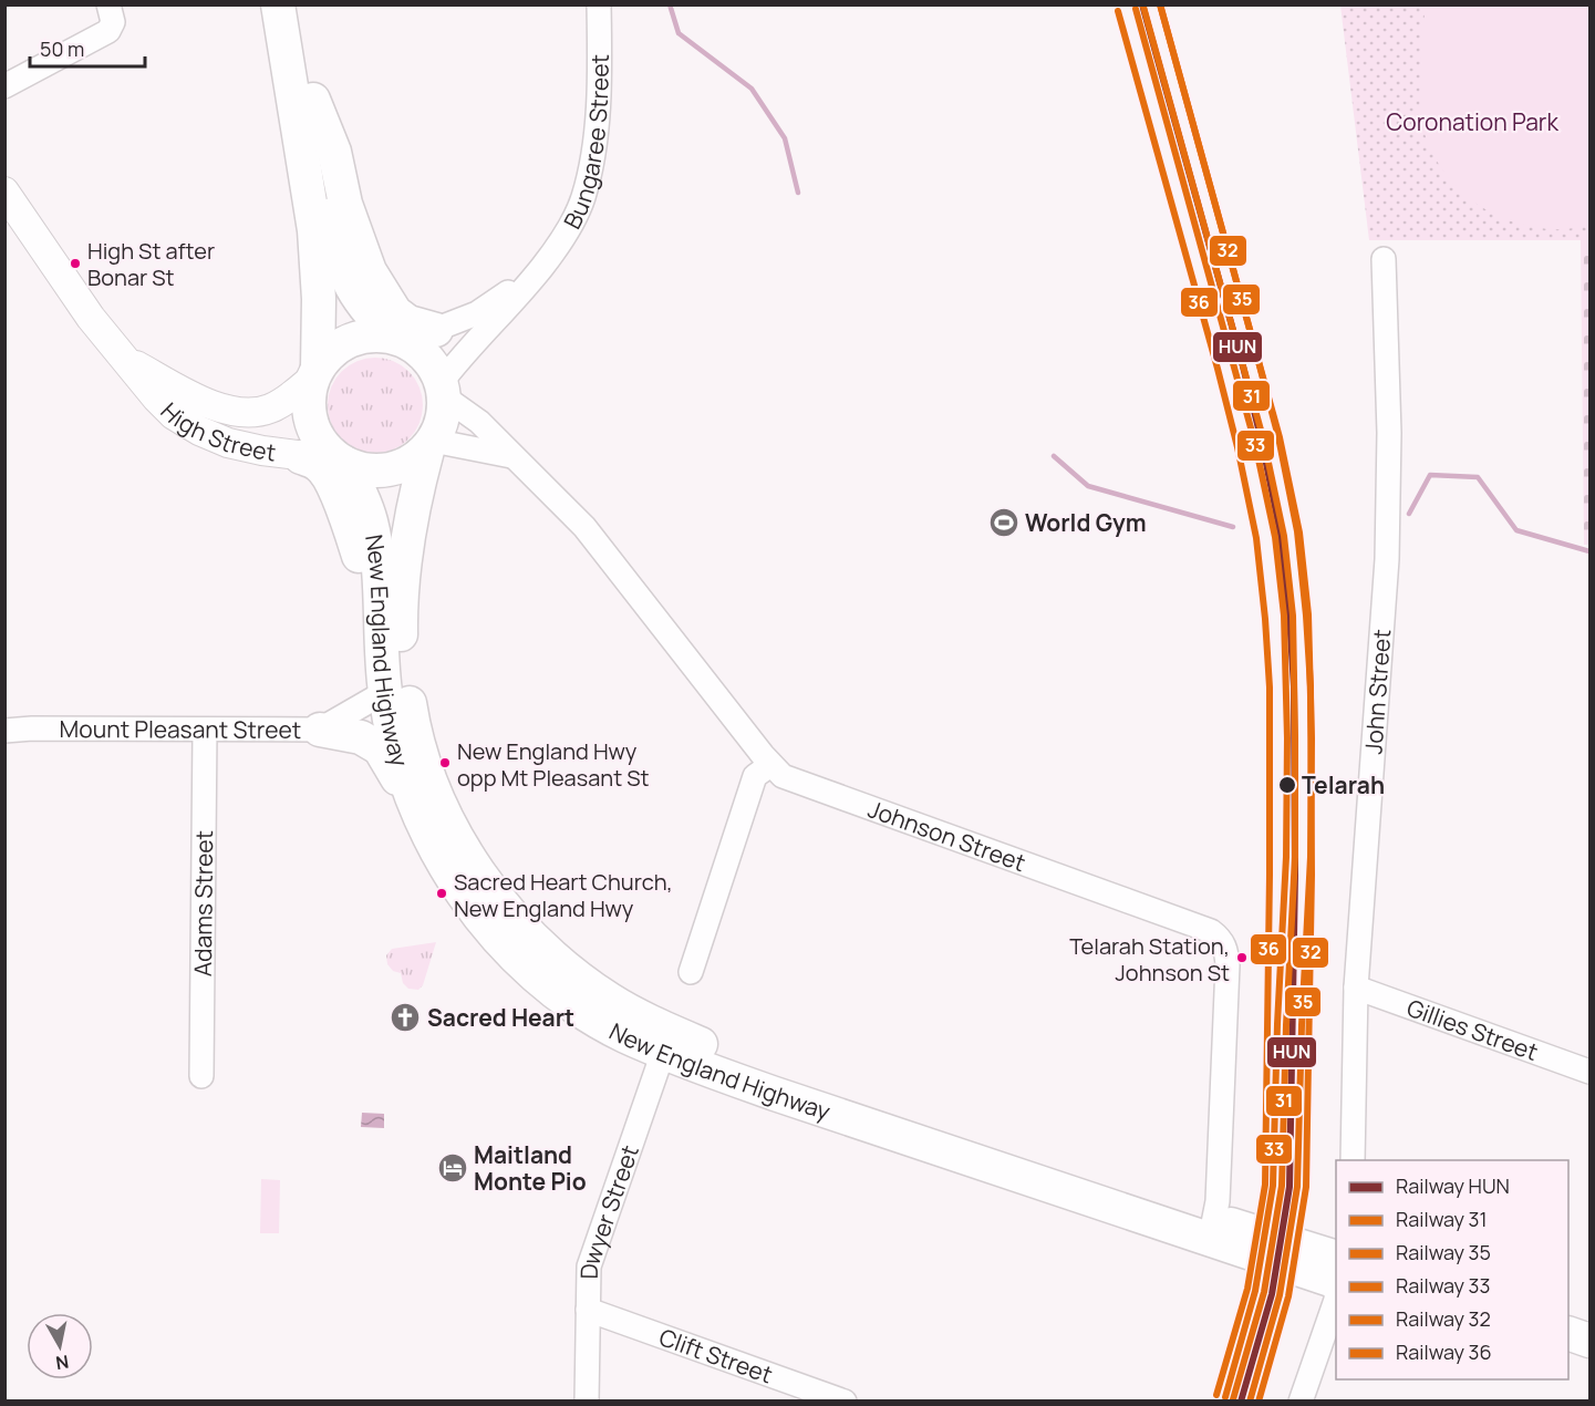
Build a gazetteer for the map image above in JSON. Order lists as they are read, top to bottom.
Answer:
{
  "streets": {
    "highway": ["New England Highway"],
    "main road": ["High Street"],
    "street": [
      "Bungaree Street",
      "John Street",
      "Mount Pleasant Street",
      "Johnson Street",
      "Adams Street",
      "Gillies Street",
      "Dwyer Street",
      "Clift Street"
    ]
  },
  "crossings": [
    ["Bungaree Street", "High Street"],
    ["Bungaree Street", "New England Highway"],
    ["Bungaree Street", "Johnson Street"],
    ["High Street", "New England Highway"],
    ["High Street", "Johnson Street"],
    ["New England Highway", "Mount Pleasant Street"],
    ["New England Highway", "Johnson Street"],
    ["New England Highway", "Dwyer Street"],
    ["John Street", "Gillies Street"],
    ["Mount Pleasant Street", "Adams Street"],
    ["Dwyer Street", "Clift Street"]
  ],
  "parks": ["Coronation Park"],
  "places": {
    "other": [
      "High St after Bonar St",
      "New England Hwy opp Mt Pleasant St",
      "Telarah",
      "Sacred Heart Church, New England Hwy",
      "Telarah Station, Johnson St"
    ],
    "sports": ["World Gym"],
    "church": ["Sacred Heart"],
    "hotel": ["Maitland Monte Pio"]
  },
  "lines": [
    "rail line HUN",
    "rail line 35",
    "rail line 32",
    "rail line 31",
    "rail line 33",
    "rail line 36"
  ],
  "legend": [
    "Railway HUN",
    "Railway 31",
    "Railway 35",
    "Railway 33",
    "Railway 32",
    "Railway 36"
  ],
  "scale_bar": "50 m",
  "north": "bottom"
}
